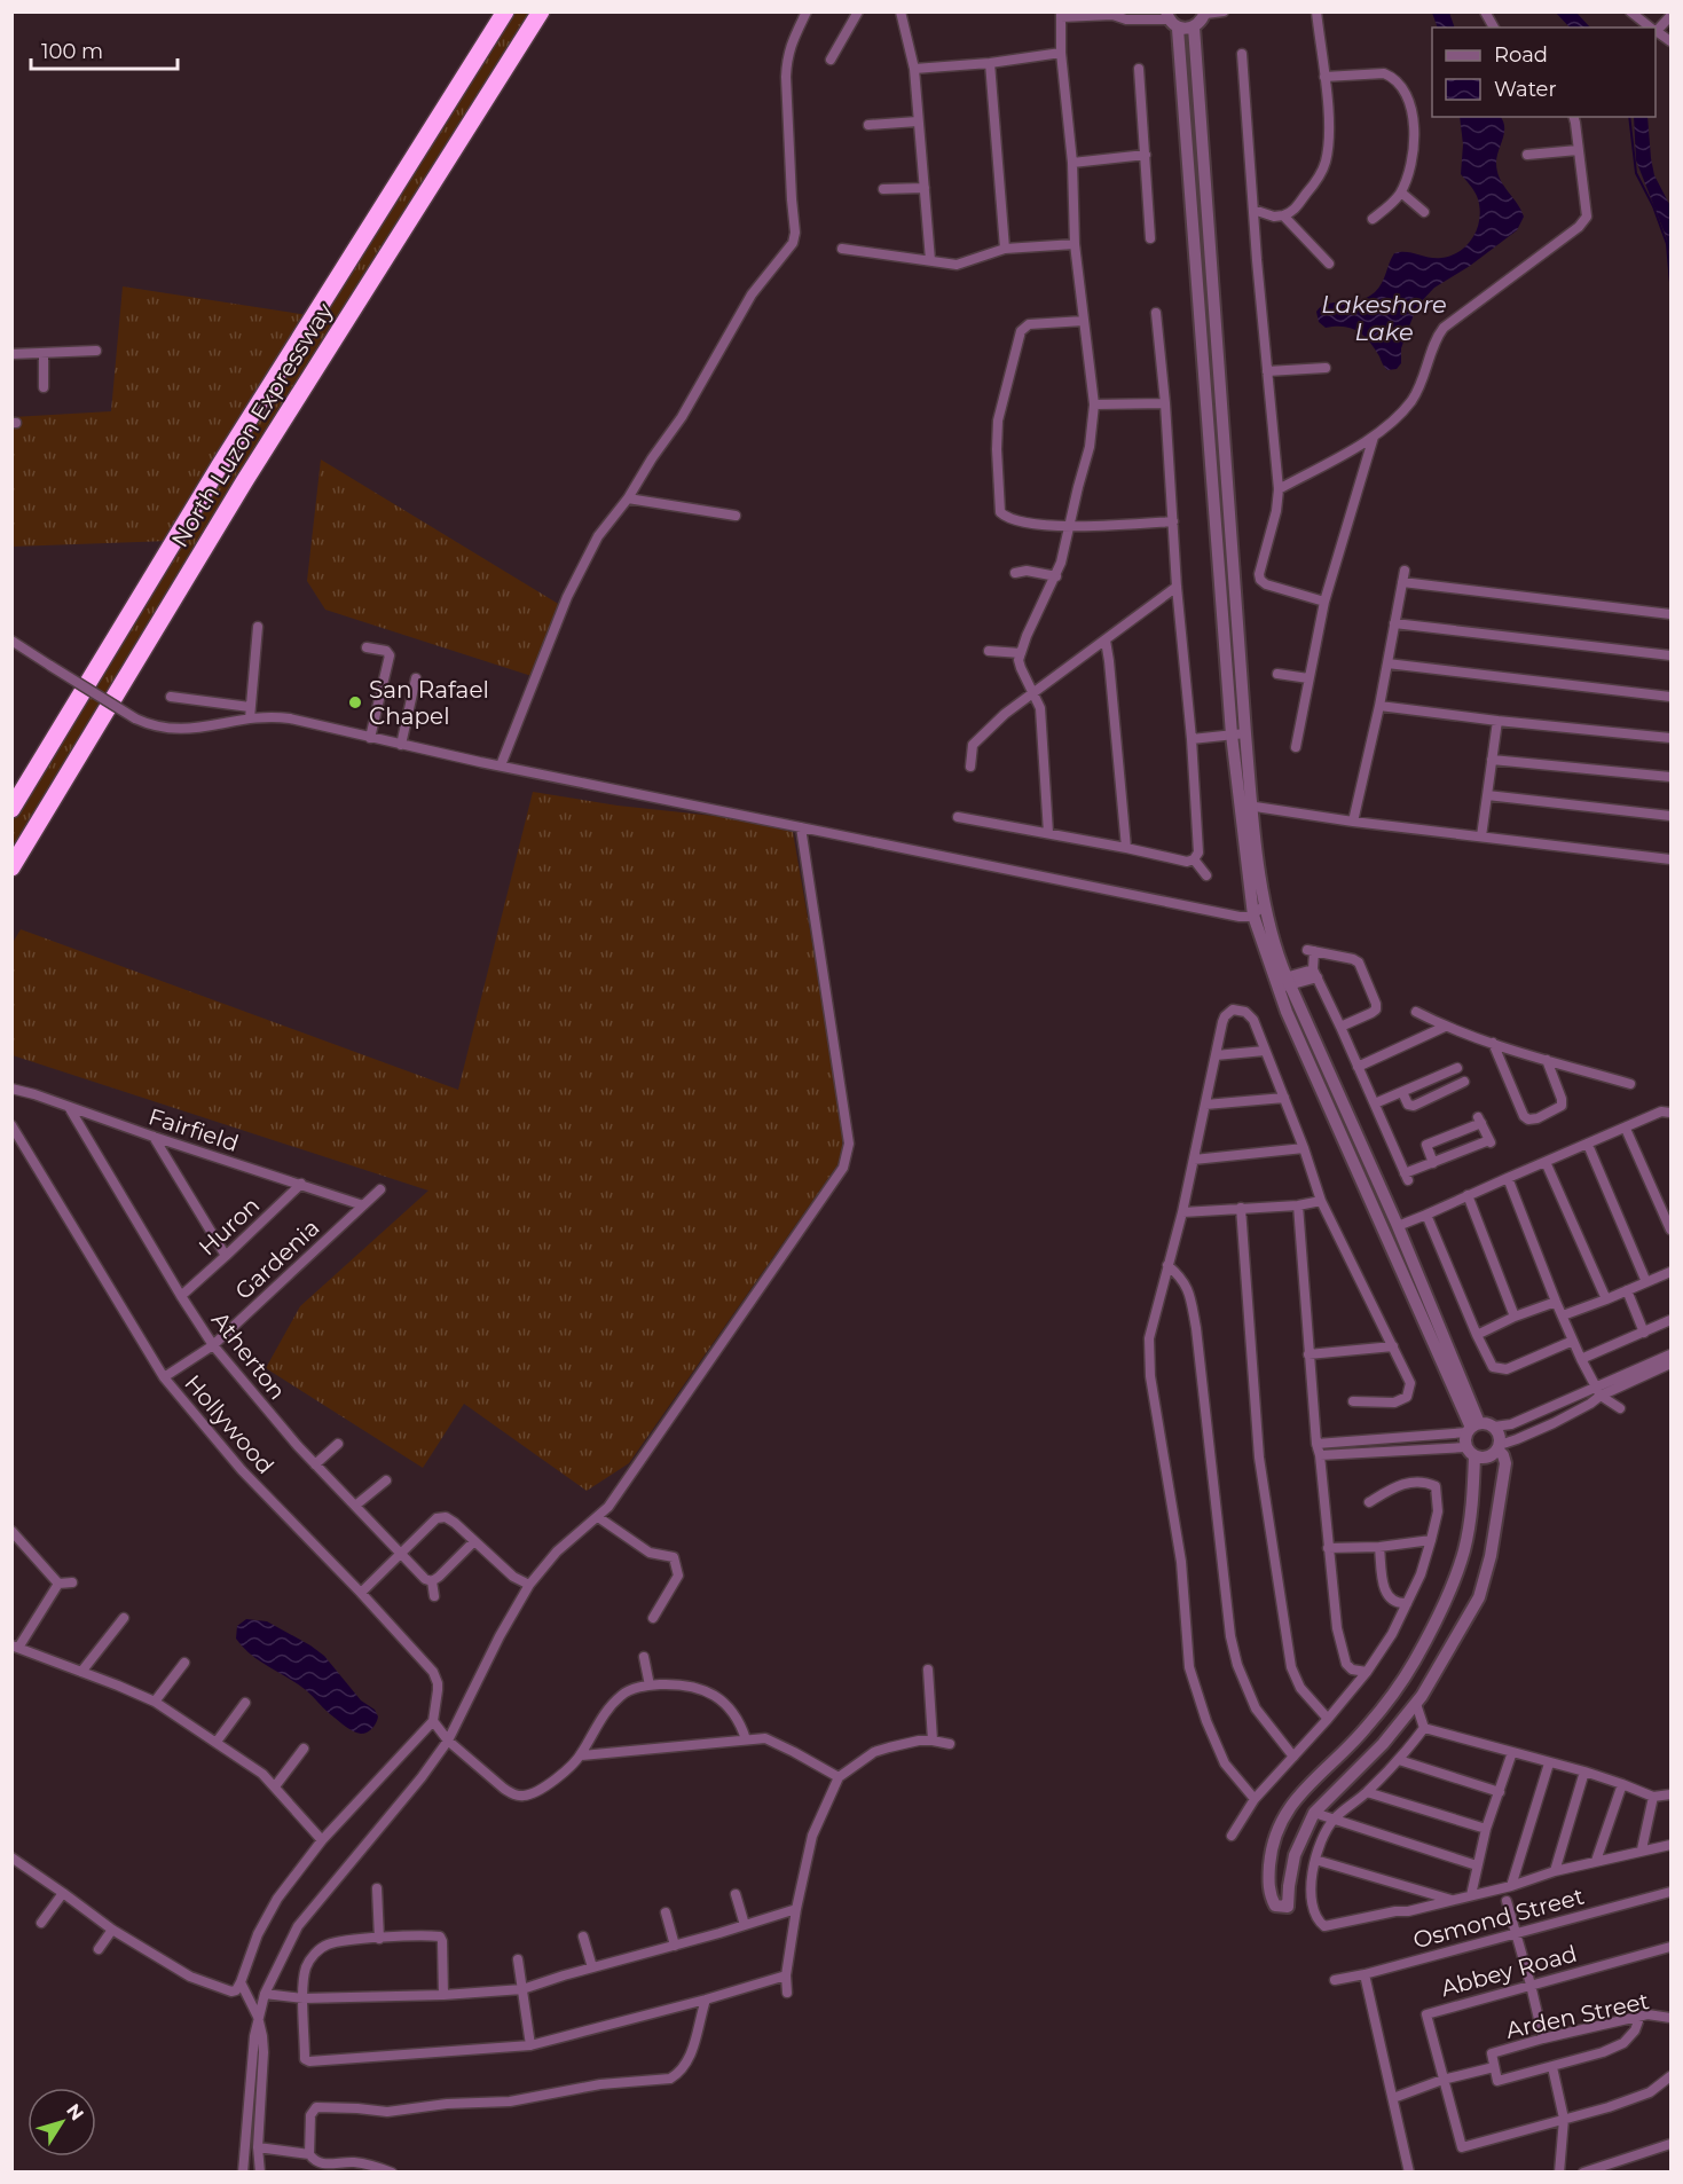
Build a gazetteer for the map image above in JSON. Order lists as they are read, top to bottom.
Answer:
{
  "streets": {
    "highway": ["North Luzon Expressway"],
    "street": [
      "Fairfield",
      "Huron",
      "Gardenia",
      "Atherton",
      "Hollywood",
      "Osmond Street",
      "Abbey Road",
      "Arden Street"
    ]
  },
  "crossings": [
    ["Fairfield", "Huron"],
    ["Fairfield", "Gardenia"],
    ["Fairfield", "Atherton"],
    ["Huron", "Atherton"],
    ["Gardenia", "Atherton"],
    ["Gardenia", "Hollywood"]
  ],
  "water": ["Lakeshore Lake"],
  "places": ["San Rafael Chapel"],
  "legend": ["Road", "Water"],
  "scale_bar": "100 m",
  "north": "top right"
}
